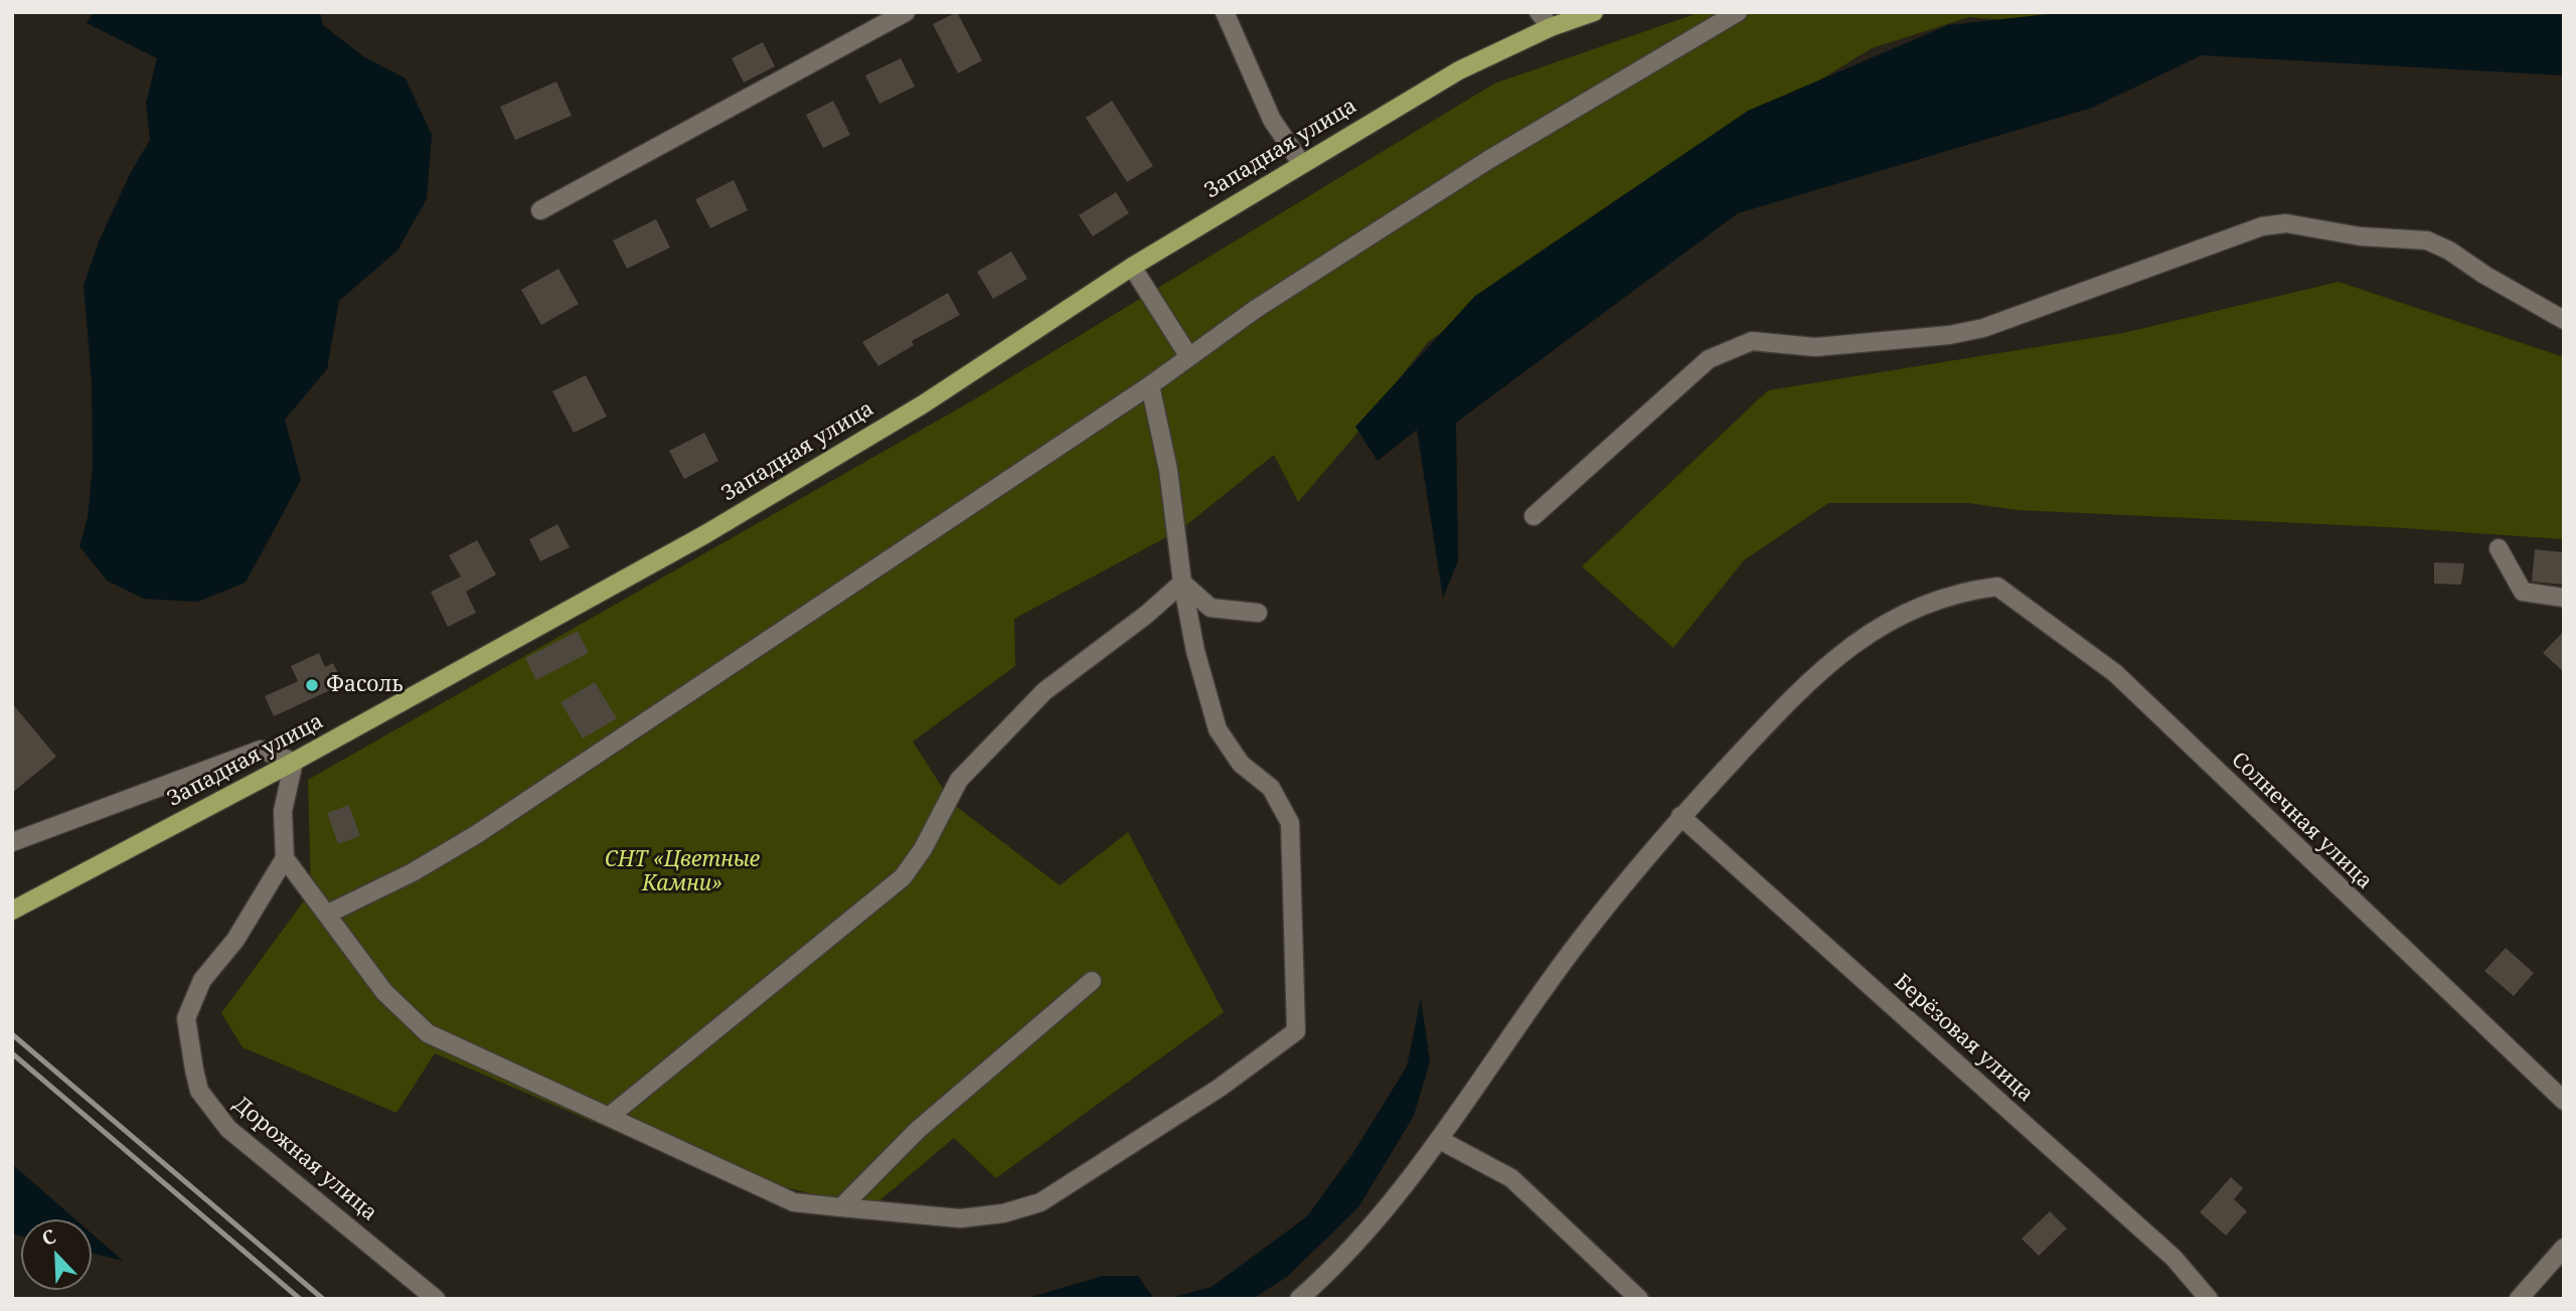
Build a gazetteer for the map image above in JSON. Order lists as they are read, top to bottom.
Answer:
{
  "streets": {
    "main road": ["Западная улица"],
    "street": ["Солнечная улица", "Берёзовая улица", "Дорожная улица"]
  },
  "crossings": [
    ["Солнечная улица", "Берёзовая улица"]
  ],
  "parks": ["СНТ «Цветные Камни»"],
  "places": ["Фасоль"],
  "north": "top left"
}
